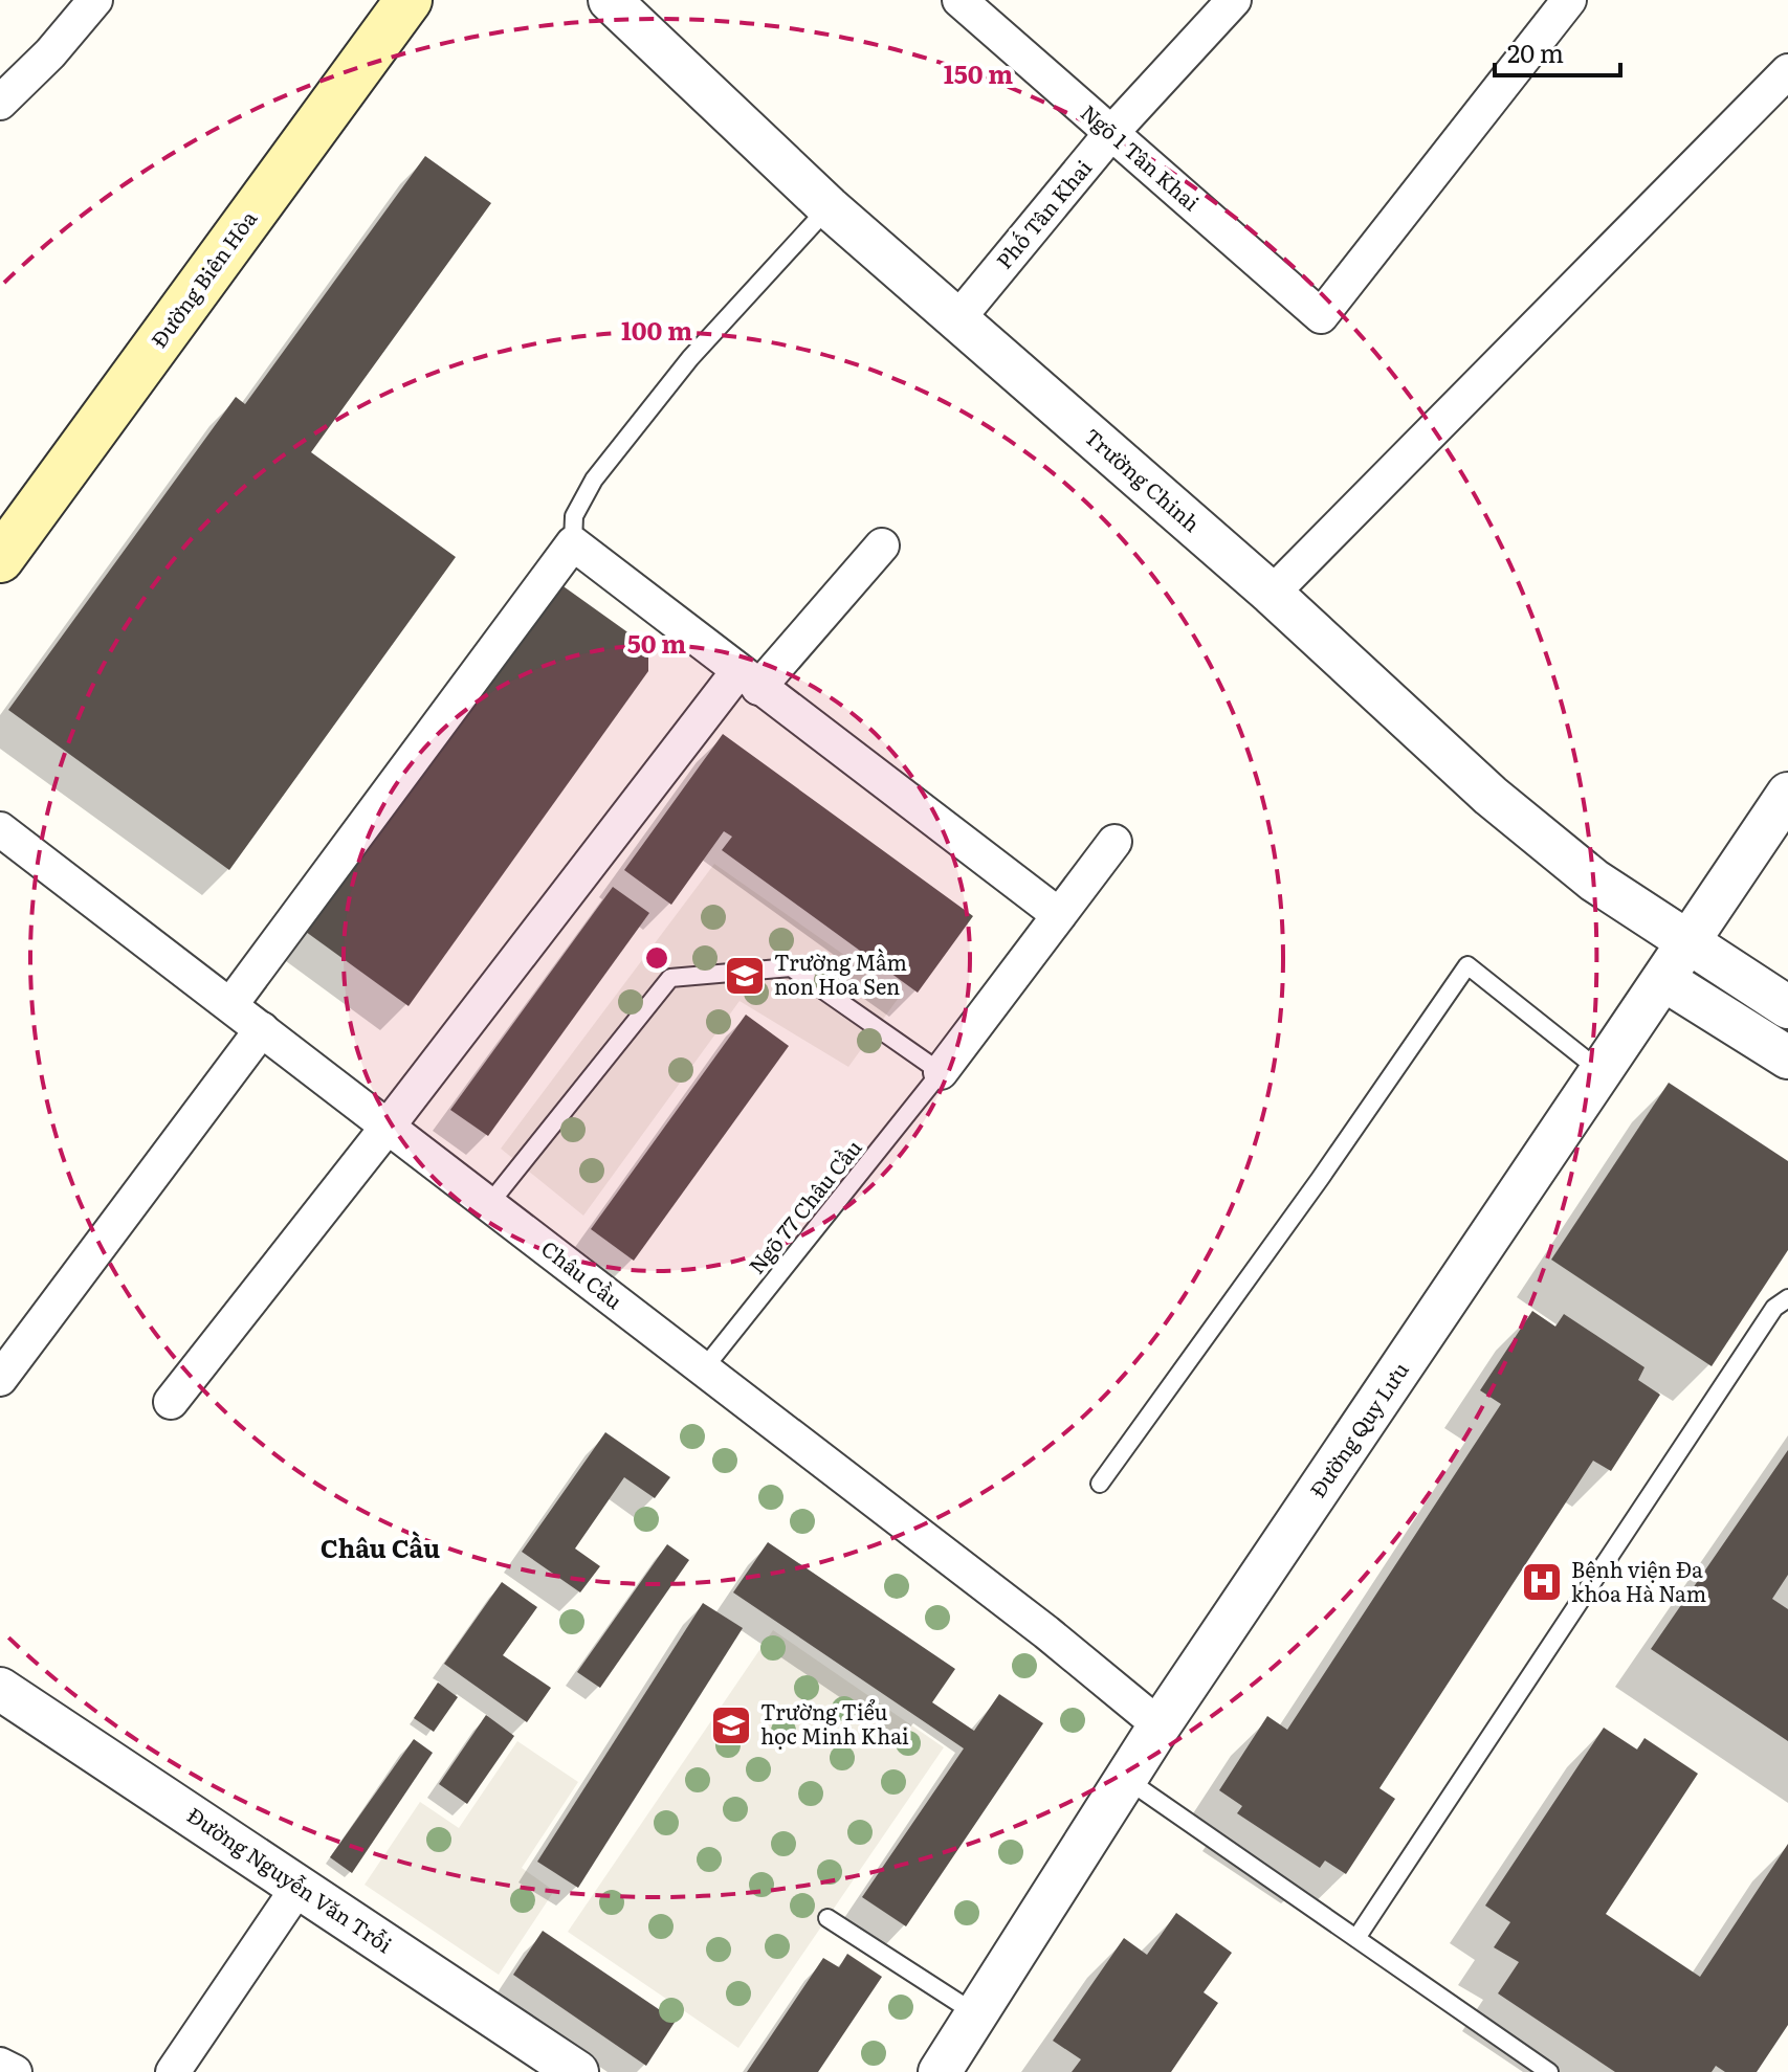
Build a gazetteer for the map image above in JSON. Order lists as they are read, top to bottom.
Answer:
{
  "streets": {
    "main road": ["Đường Biên Hòa"],
    "street": [
      "Ngõ 1 Tân Khai",
      "Phố Tân Khai",
      "Trường Chinh",
      "Châu Cầu",
      "Đường Quy Lưu",
      "Đường Nguyễn Văn Trỗi"
    ],
    "lane": ["Ngõ 77 Châu Cầu"]
  },
  "crossings": [
    ["Ngõ 1 Tân Khai", "Phố Tân Khai"],
    ["Phố Tân Khai", "Trường Chinh"],
    ["Trường Chinh", "Đường Quy Lưu"],
    ["Ngõ 77 Châu Cầu", "Châu Cầu"],
    ["Châu Cầu", "Đường Quy Lưu"]
  ],
  "districts": ["Châu Cầu"],
  "places": {
    "school or university": ["Trường Mầm non Hoa Sen", "Trường Tiểu học Minh Khai"],
    "hospital": ["Bệnh viện Đa khoa Hà Nam"]
  },
  "scale_bar": "20 m",
  "rings": ["150 m", "100 m", "50 m"]
}
